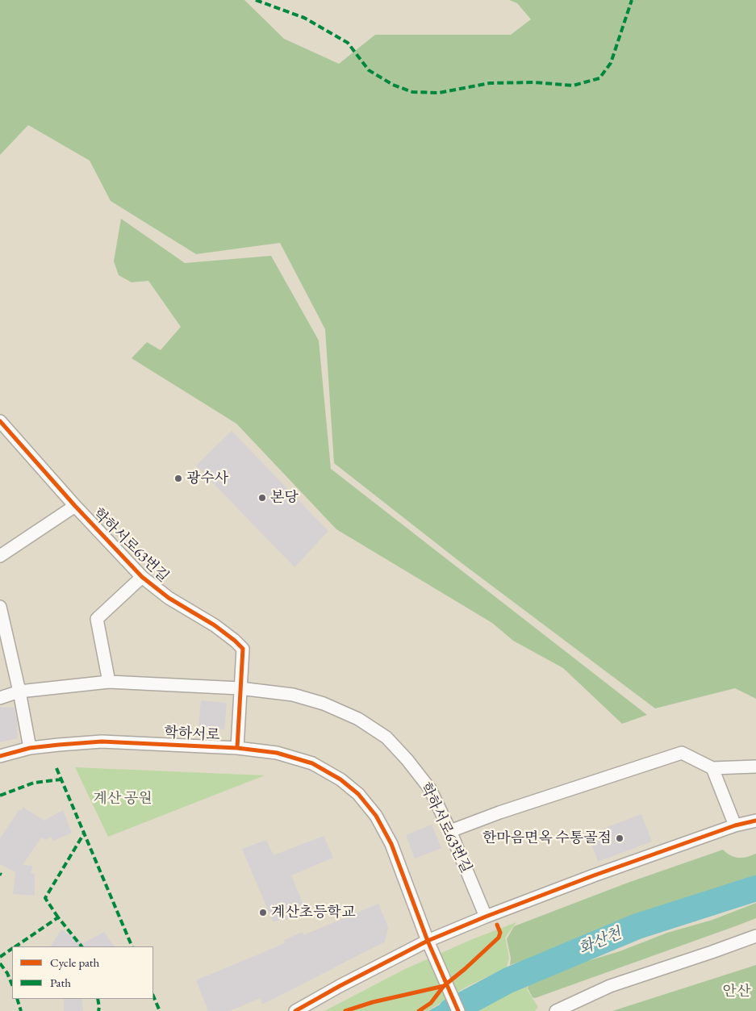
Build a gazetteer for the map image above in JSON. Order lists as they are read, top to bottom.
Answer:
{
  "streets": {
    "street": ["학하서로63번길", "학하서로"]
  },
  "crossings": [
    ["학하서로63번길", "학하서로"]
  ],
  "water": ["화산천"],
  "parks": ["계산 공원", "안산"],
  "places": [
    "광수사",
    "본당",
    "한마음면옥 수통골점",
    "계산초등학교"
  ],
  "legend": ["Cycle path", "Path"]
}
